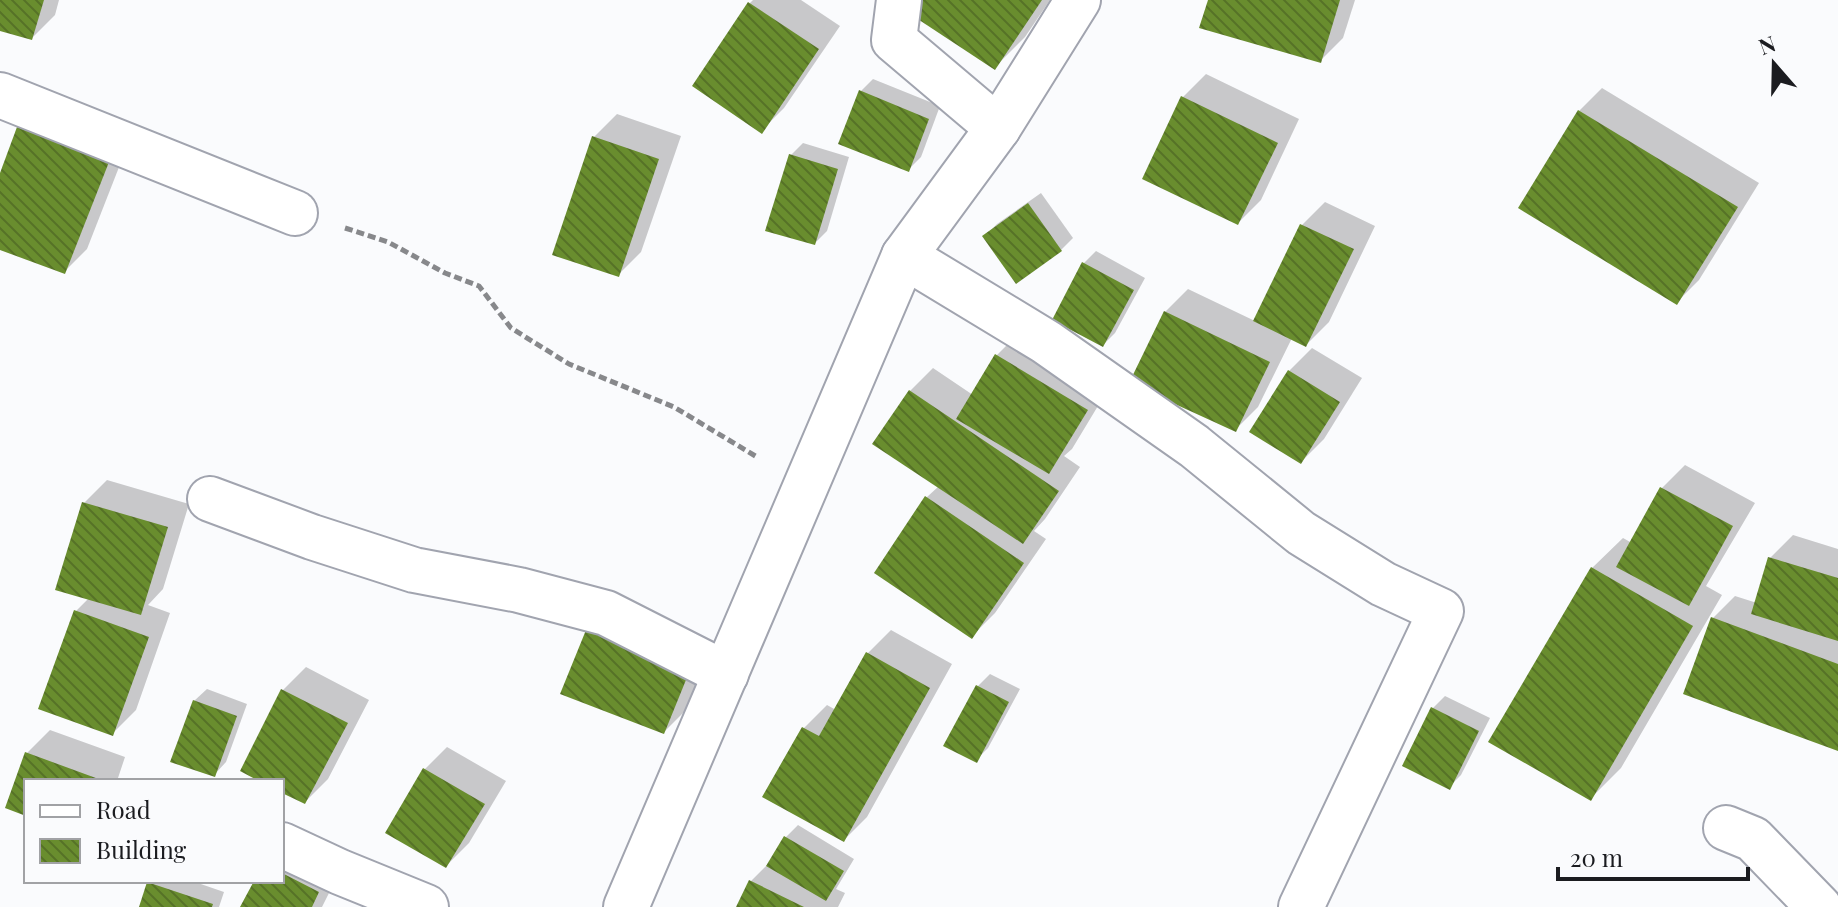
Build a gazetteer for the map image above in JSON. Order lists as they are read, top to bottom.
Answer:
{
  "legend": ["Road", "Building"],
  "scale_bar": "20 m",
  "north": "top"
}
